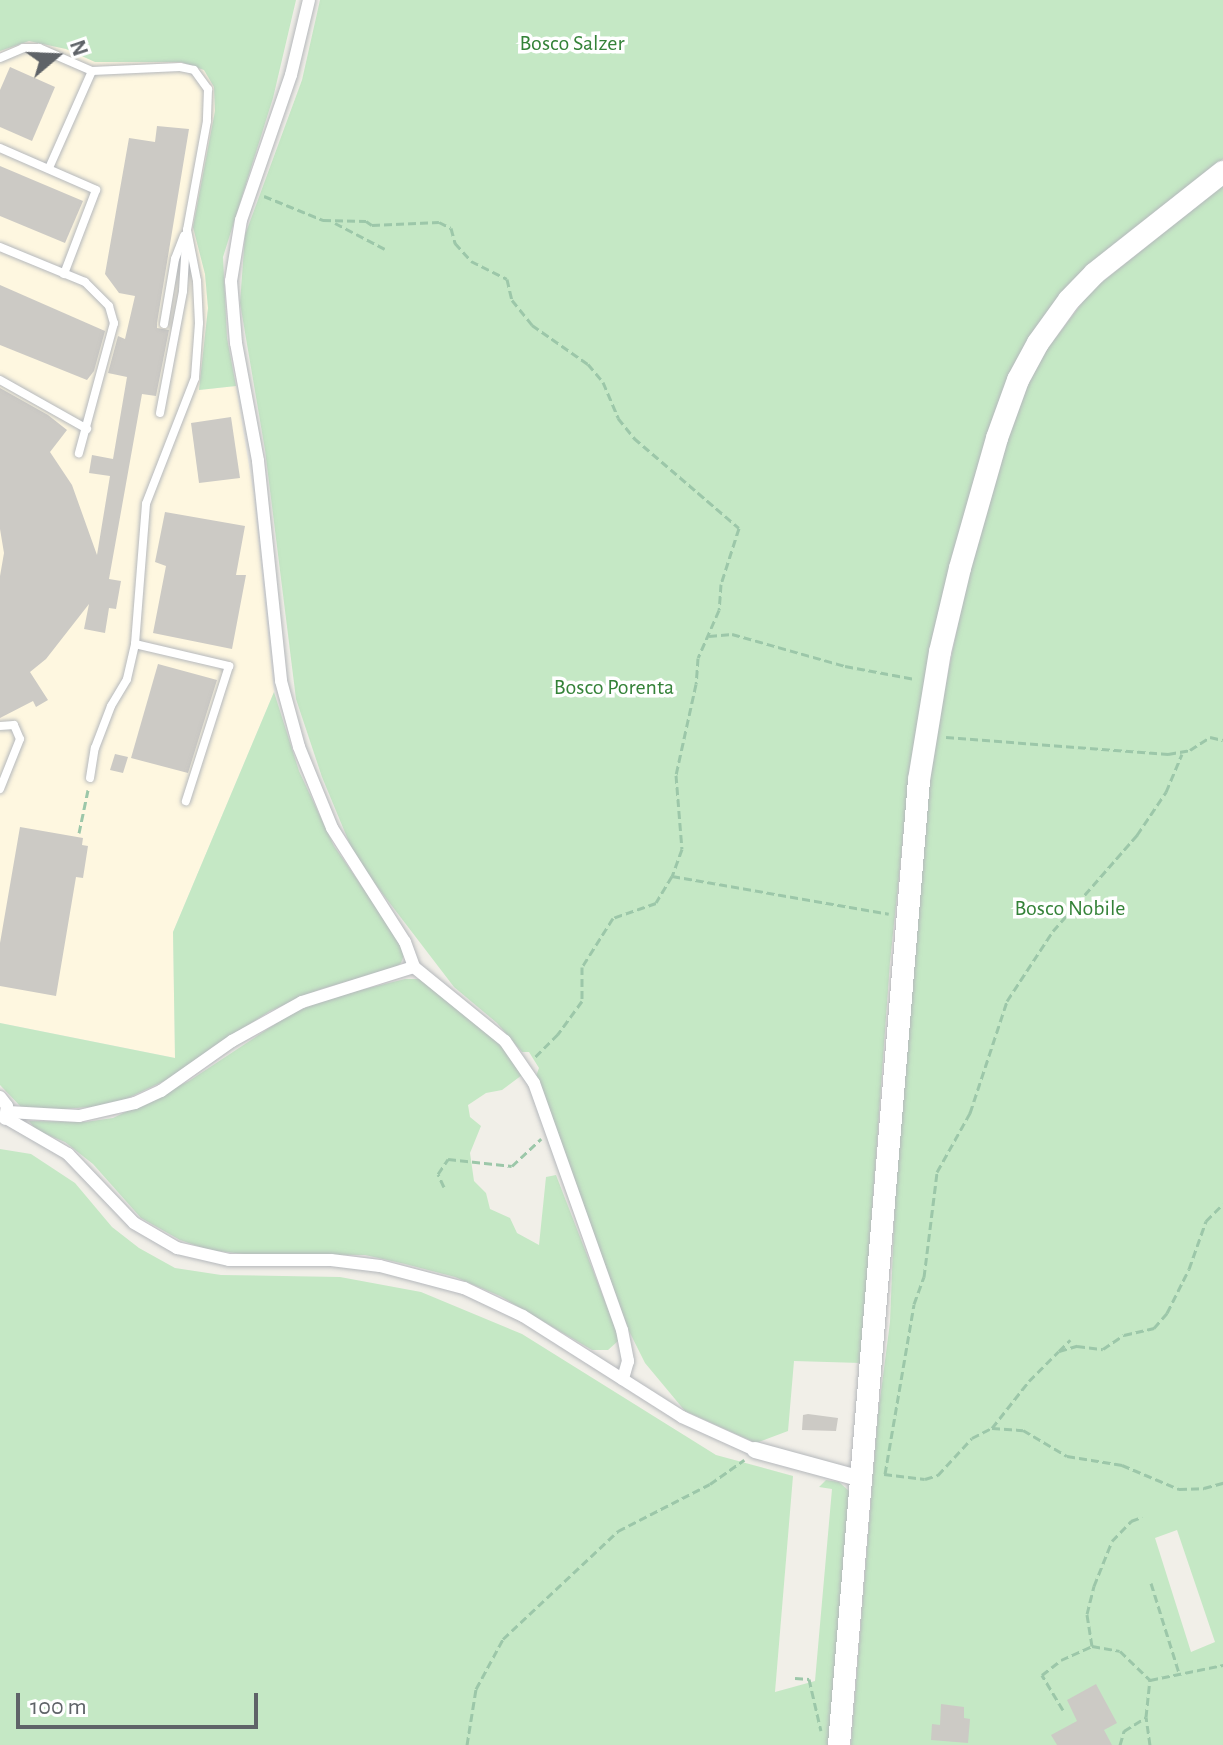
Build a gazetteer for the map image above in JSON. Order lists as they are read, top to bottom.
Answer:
{
  "parks": ["Bosco Salzer", "Bosco Porenta", "Bosco Nobile"],
  "scale_bar": "100 m",
  "north": "right"
}
